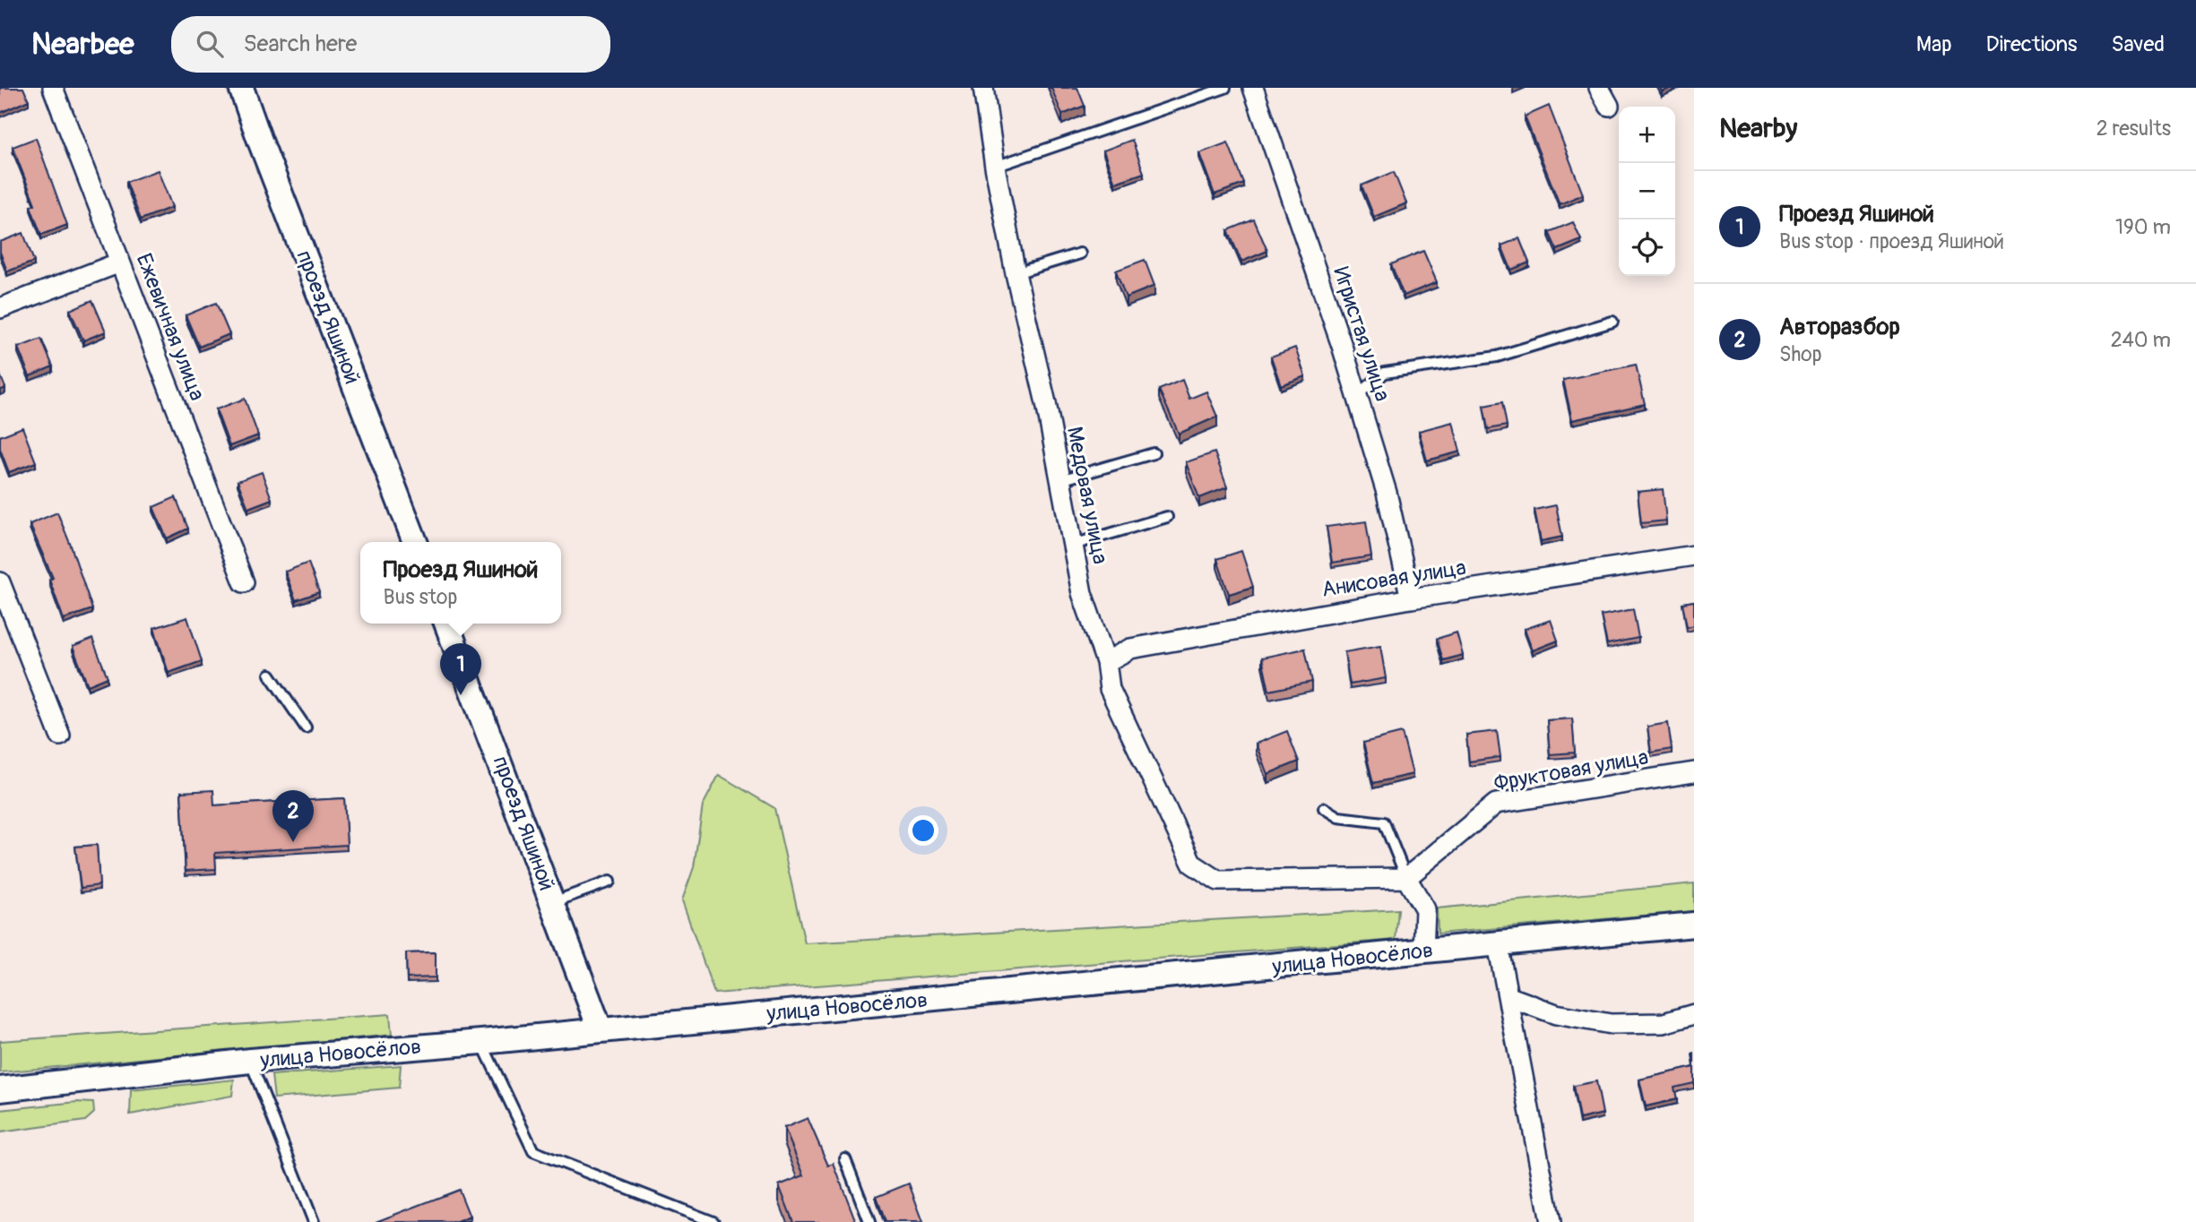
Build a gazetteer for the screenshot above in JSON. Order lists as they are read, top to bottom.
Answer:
{
  "streets": {
    "street": [
      "проезд Яшиной",
      "Ежевичная улица",
      "Игристая улица",
      "Медовая улица",
      "Анисовая улица",
      "Фруктовая улица",
      "улица Новосёлов"
    ]
  },
  "crossings": [
    ["проезд Яшиной", "улица Новосёлов"],
    ["Игристая улица", "Анисовая улица"],
    ["Медовая улица", "Анисовая улица"],
    ["Медовая улица", "Фруктовая улица"]
  ],
  "page": {
    "header": "Nearbee",
    "search": "Search here",
    "nav": ["Map", "Directions", "Saved"],
    "heading": ["Nearby", "2 results"],
    "map_buttons": ["+", "−"],
    "list": [
      {
        "mark": "1",
        "name": "Проезд Яшиной",
        "note": "Bus stop · проезд Яшиной",
        "value": "190 m"
      },
      {
        "mark": "2",
        "name": "Авторазбор",
        "note": "Shop",
        "value": "240 m"
      }
    ],
    "popup": ["Проезд Яшиной", "Bus stop"],
    "pins": ["1", "2"]
  }
}
